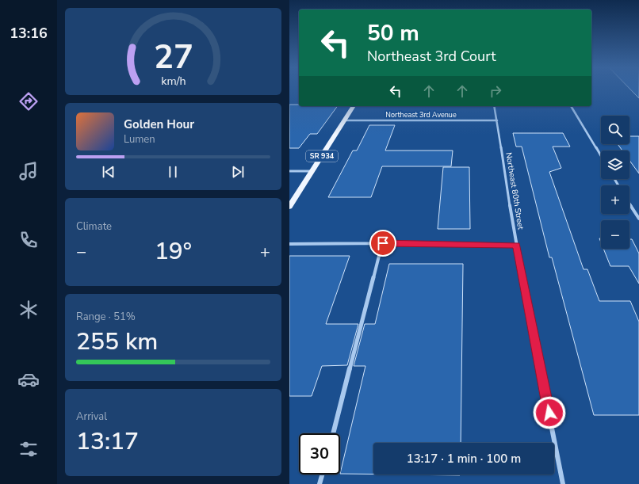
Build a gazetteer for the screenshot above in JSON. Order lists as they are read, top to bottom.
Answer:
{
  "streets": {
    "main road": ["SR 934"],
    "street": ["Northeast 3rd Avenue", "Northeast 80th Street"]
  },
  "crossings": [
    ["Northeast 3rd Avenue", "SR 934"],
    ["Northeast 3rd Avenue", "Northeast 80th Street"]
  ],
  "page": {
    "tabs": "13:16",
    "turn": ["50 m", "Northeast 3rd Court"],
    "song": ["Golden Hour", "Lumen"],
    "map_buttons": ["+", "−"],
    "tile": [
      "Climate",
      ["Range · 51%", "255 km"],
      ["Arrival", "13:17"]
    ],
    "heat": ["−", "19°", "+"],
    "limit": "30",
    "trip": "13:17 · 1 min · 100 m",
    "gauge": ["27", "km/h"]
  }
}
